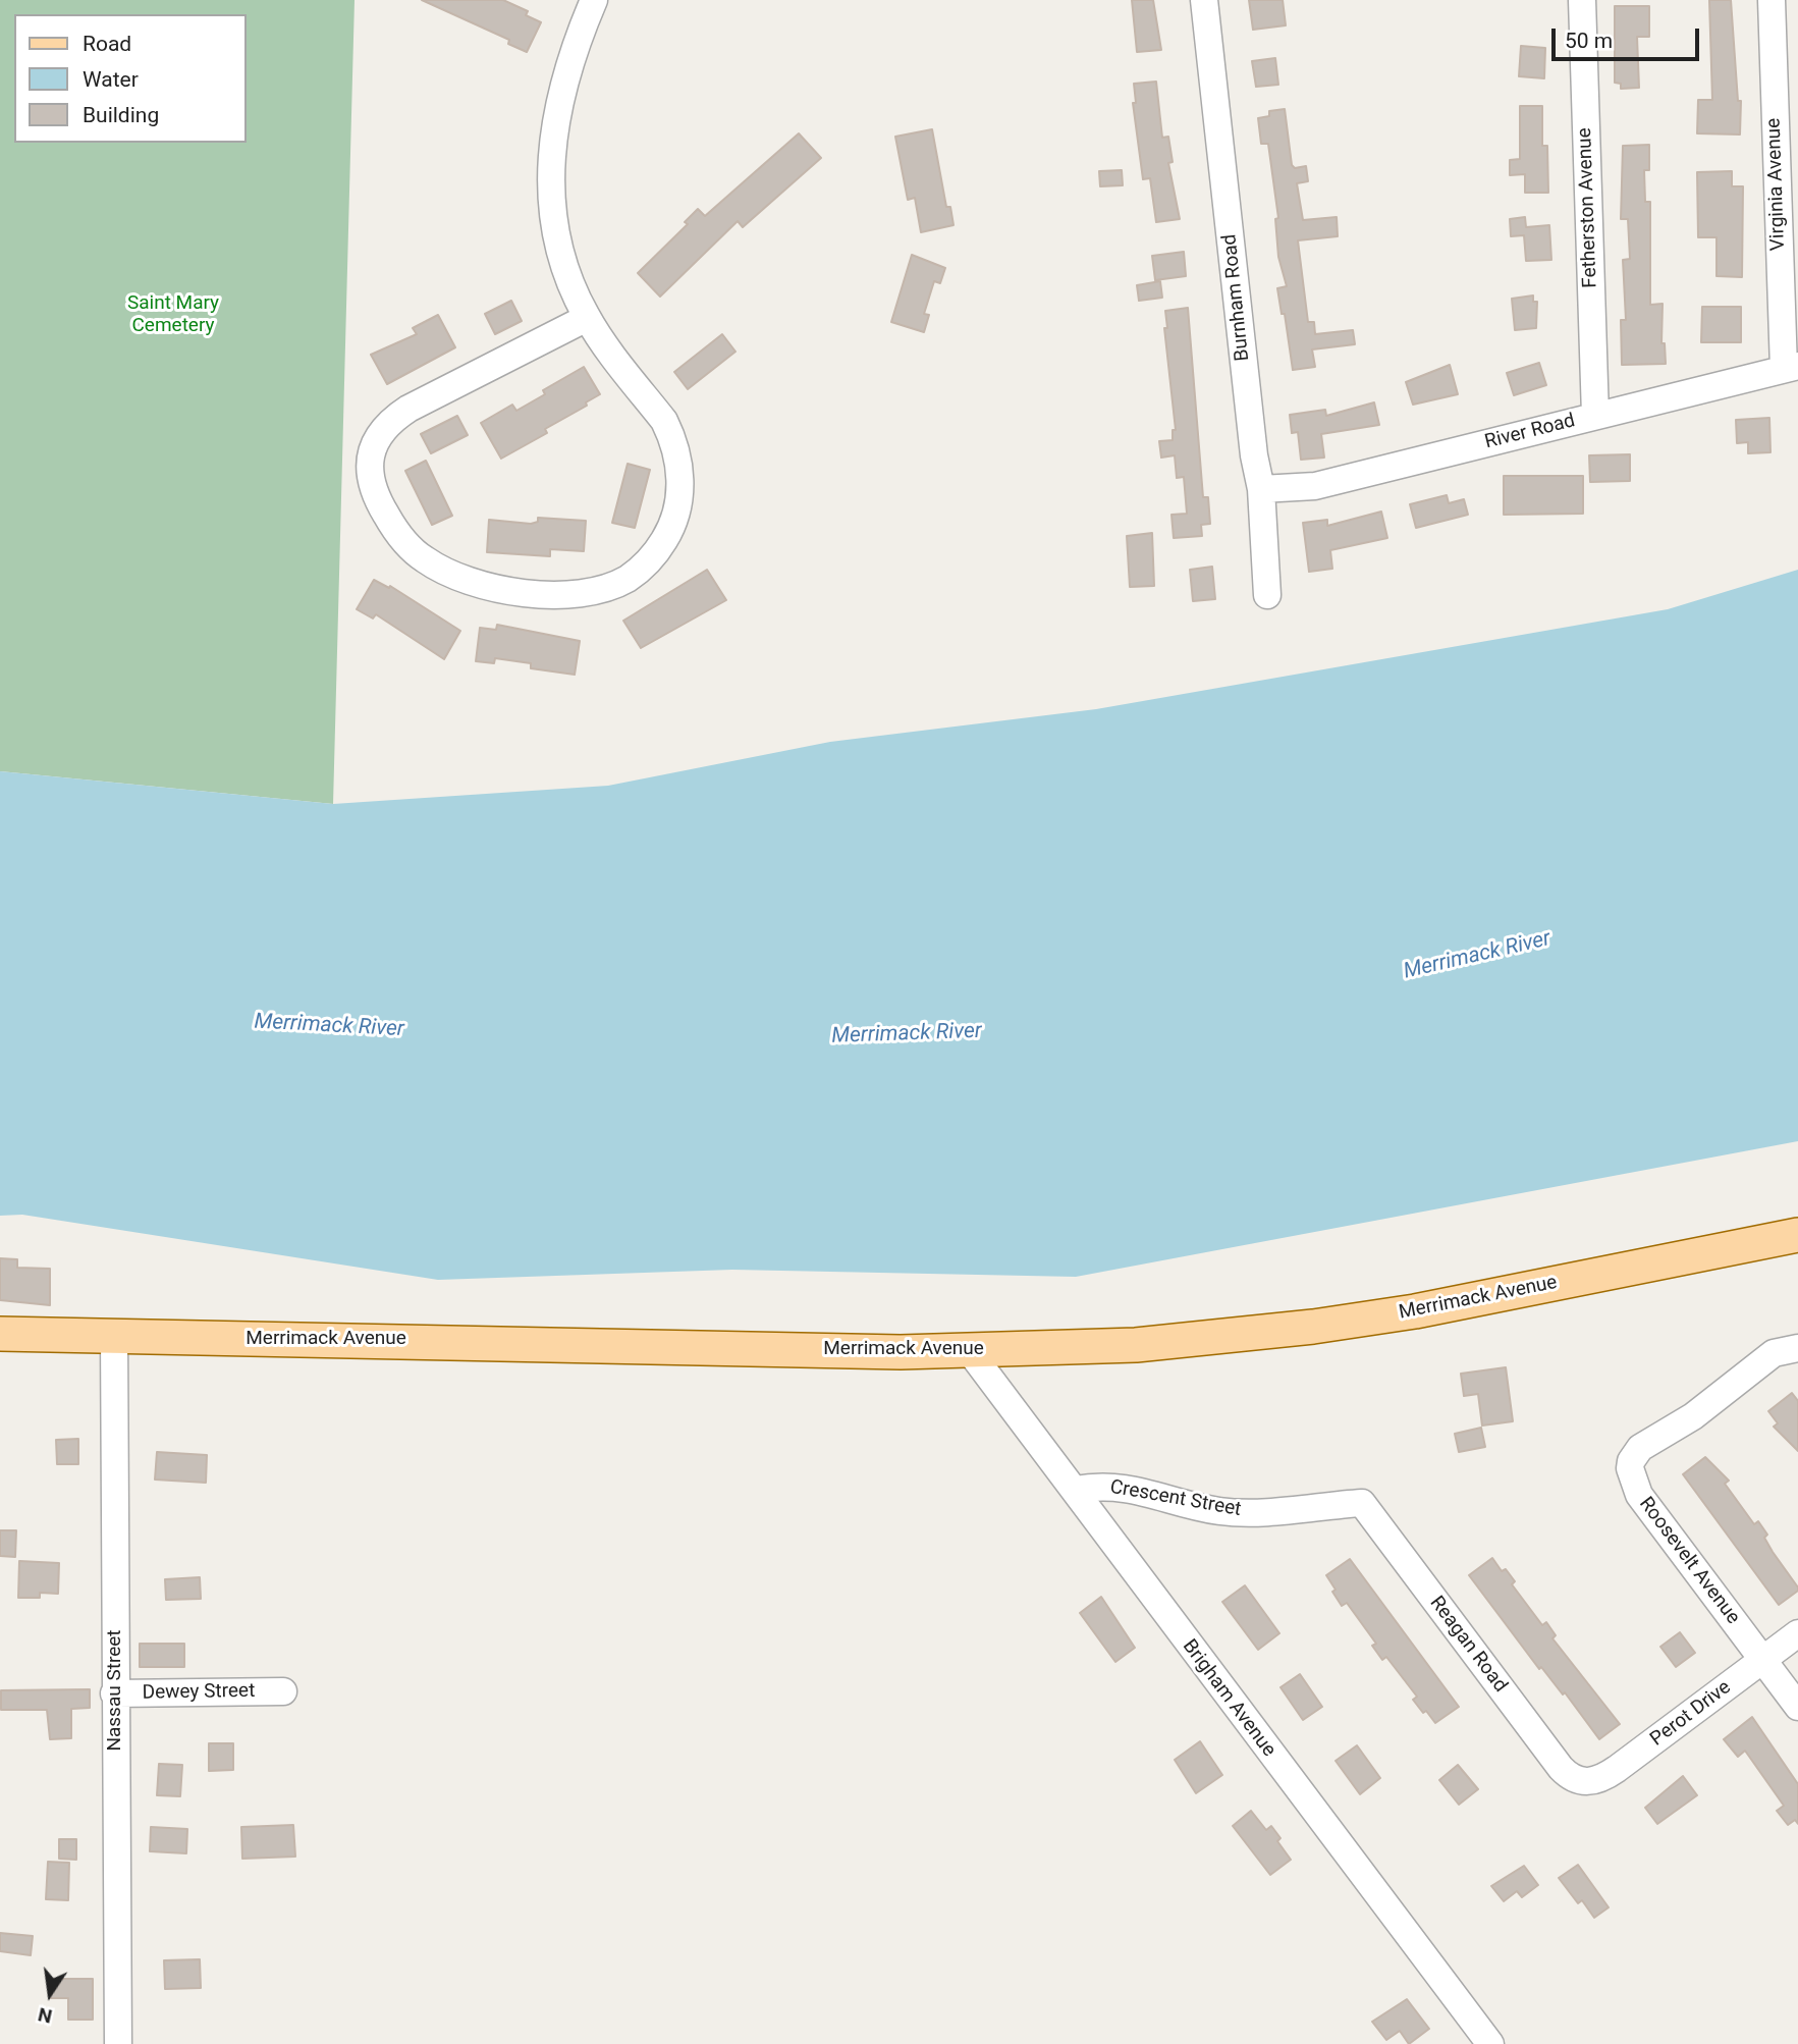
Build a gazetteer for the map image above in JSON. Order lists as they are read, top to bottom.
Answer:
{
  "streets": {
    "main road": ["Merrimack Avenue"],
    "street": [
      "Virginia Avenue",
      "Fetherston Avenue",
      "Burnham Road",
      "River Road",
      "Crescent Street",
      "Roosevelt Avenue",
      "Reagan Road",
      "Nassau Street",
      "Dewey Street",
      "Brigham Avenue",
      "Perot Drive"
    ]
  },
  "crossings": [
    ["Virginia Avenue", "River Road"],
    ["Fetherston Avenue", "River Road"],
    ["Burnham Road", "River Road"],
    ["Merrimack Avenue", "Nassau Street"],
    ["Merrimack Avenue", "Brigham Avenue"],
    ["Crescent Street", "Reagan Road"],
    ["Crescent Street", "Brigham Avenue"],
    ["Roosevelt Avenue", "Perot Drive"],
    ["Reagan Road", "Perot Drive"],
    ["Nassau Street", "Dewey Street"]
  ],
  "water": ["Merrimack River"],
  "parks": ["Saint Mary Cemetery"],
  "legend": ["Road", "Water", "Building"],
  "scale_bar": "50 m",
  "north": "bottom"
}
